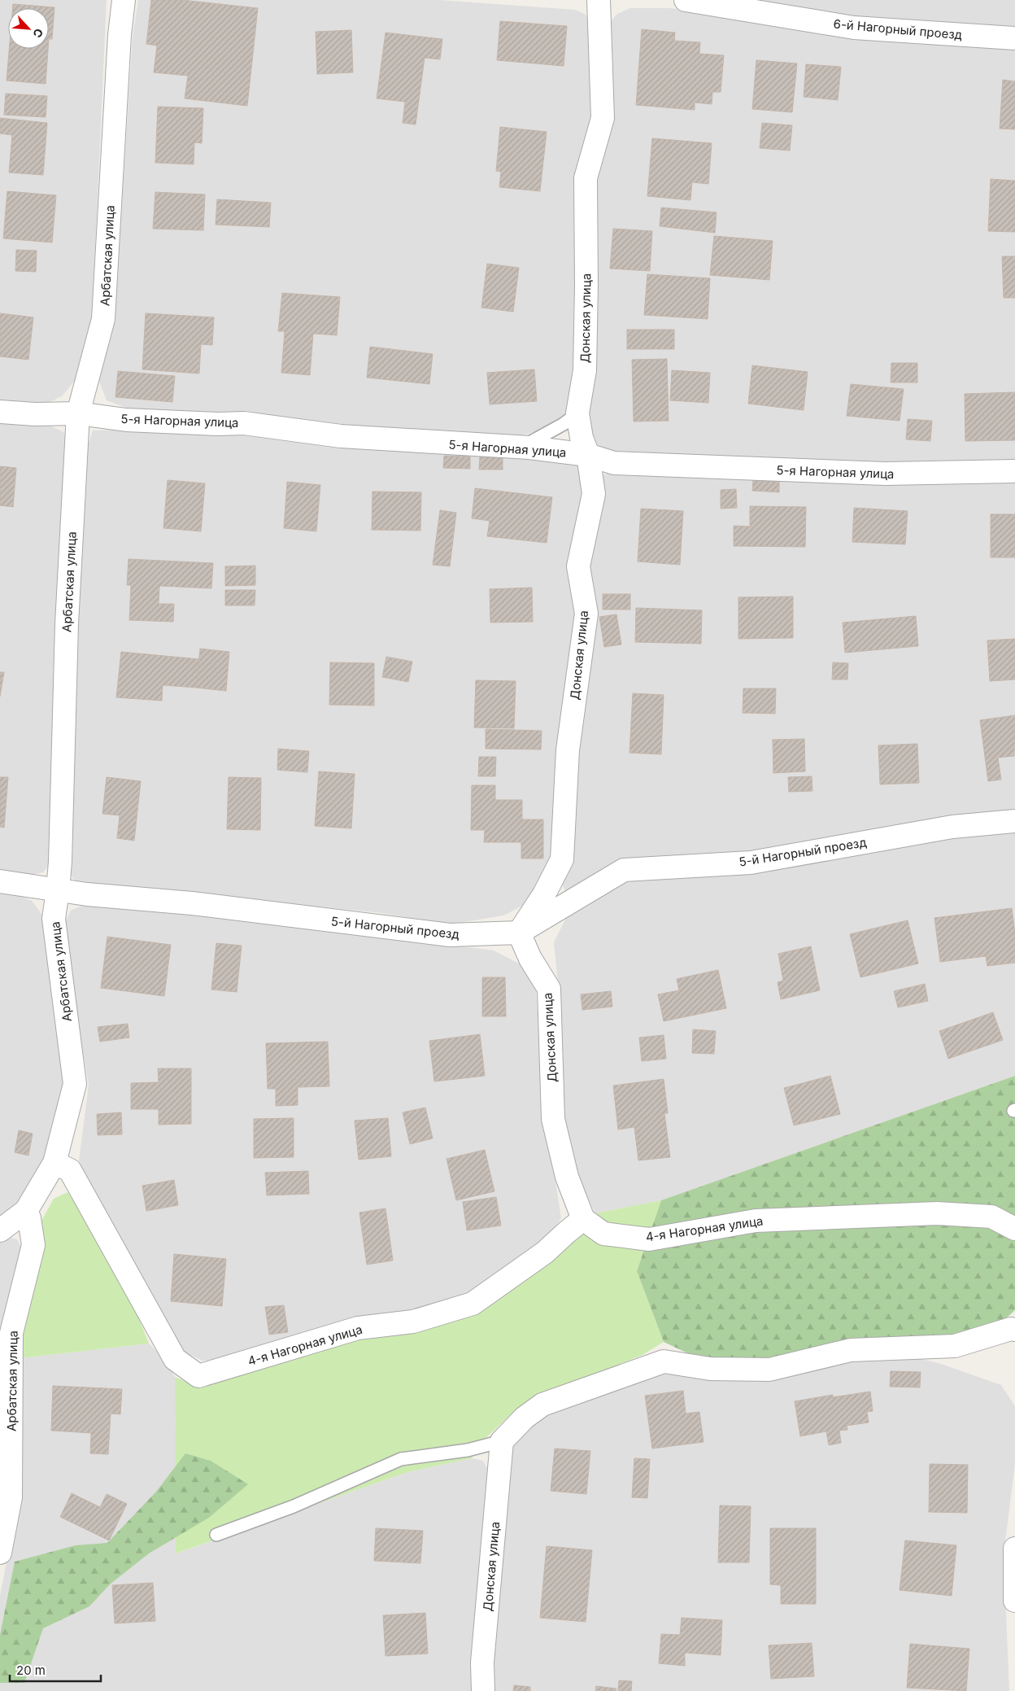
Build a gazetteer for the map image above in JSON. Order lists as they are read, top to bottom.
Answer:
{
  "streets": {
    "street": [
      "6-й Нагорный проезд",
      "Арбатская улица",
      "Донская улица",
      "5-я Нагорная улица",
      "5-й Нагорный проезд",
      "4-я Нагорная улица"
    ]
  },
  "crossings": [
    ["Арбатская улица", "5-я Нагорная улица"],
    ["Арбатская улица", "5-й Нагорный проезд"],
    ["Арбатская улица", "4-я Нагорная улица"],
    ["Донская улица", "5-я Нагорная улица"],
    ["Донская улица", "5-й Нагорный проезд"],
    ["Донская улица", "4-я Нагорная улица"]
  ],
  "scale_bar": "20 m",
  "north": "bottom right"
}
